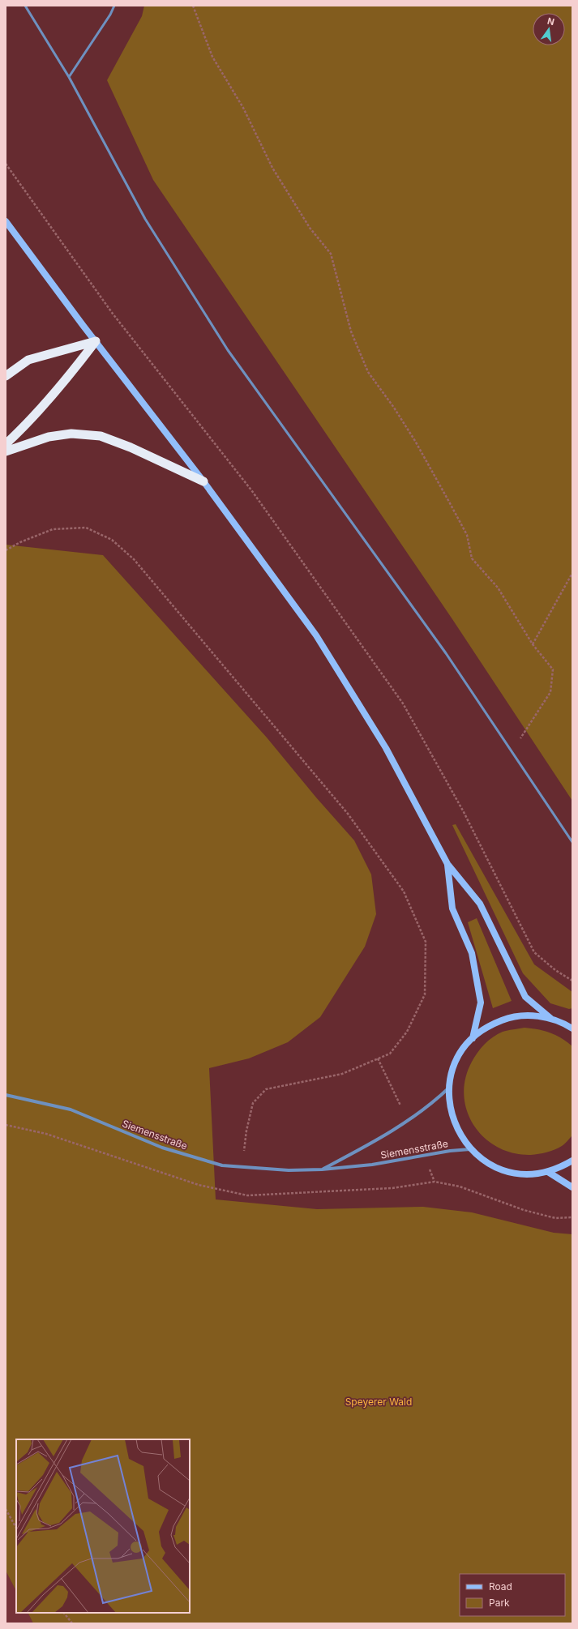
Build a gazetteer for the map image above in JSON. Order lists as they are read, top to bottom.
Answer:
{
  "streets": {
    "street": ["Siemensstraße"]
  },
  "parks": ["Speyerer Wald"],
  "legend": ["Road", "Park"],
  "north": "top"
}
